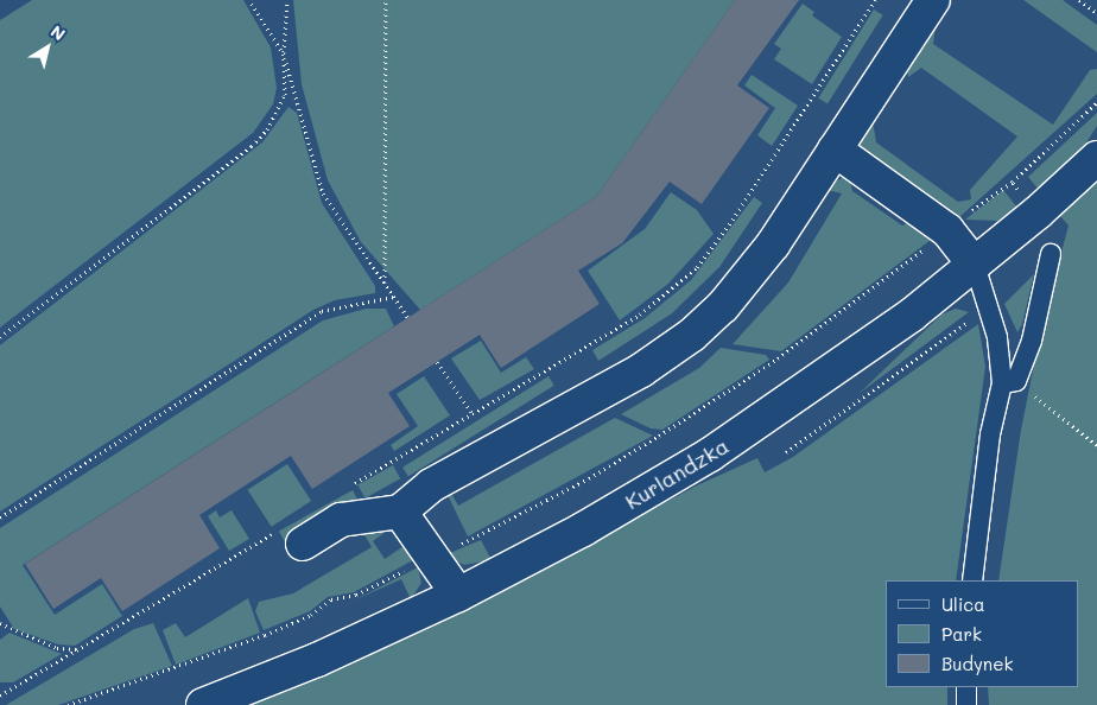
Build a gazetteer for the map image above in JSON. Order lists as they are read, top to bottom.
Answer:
{
  "streets": {
    "street": ["Kurlandzka"]
  },
  "legend": ["Ulica", "Park", "Budynek"],
  "north": "top right"
}
